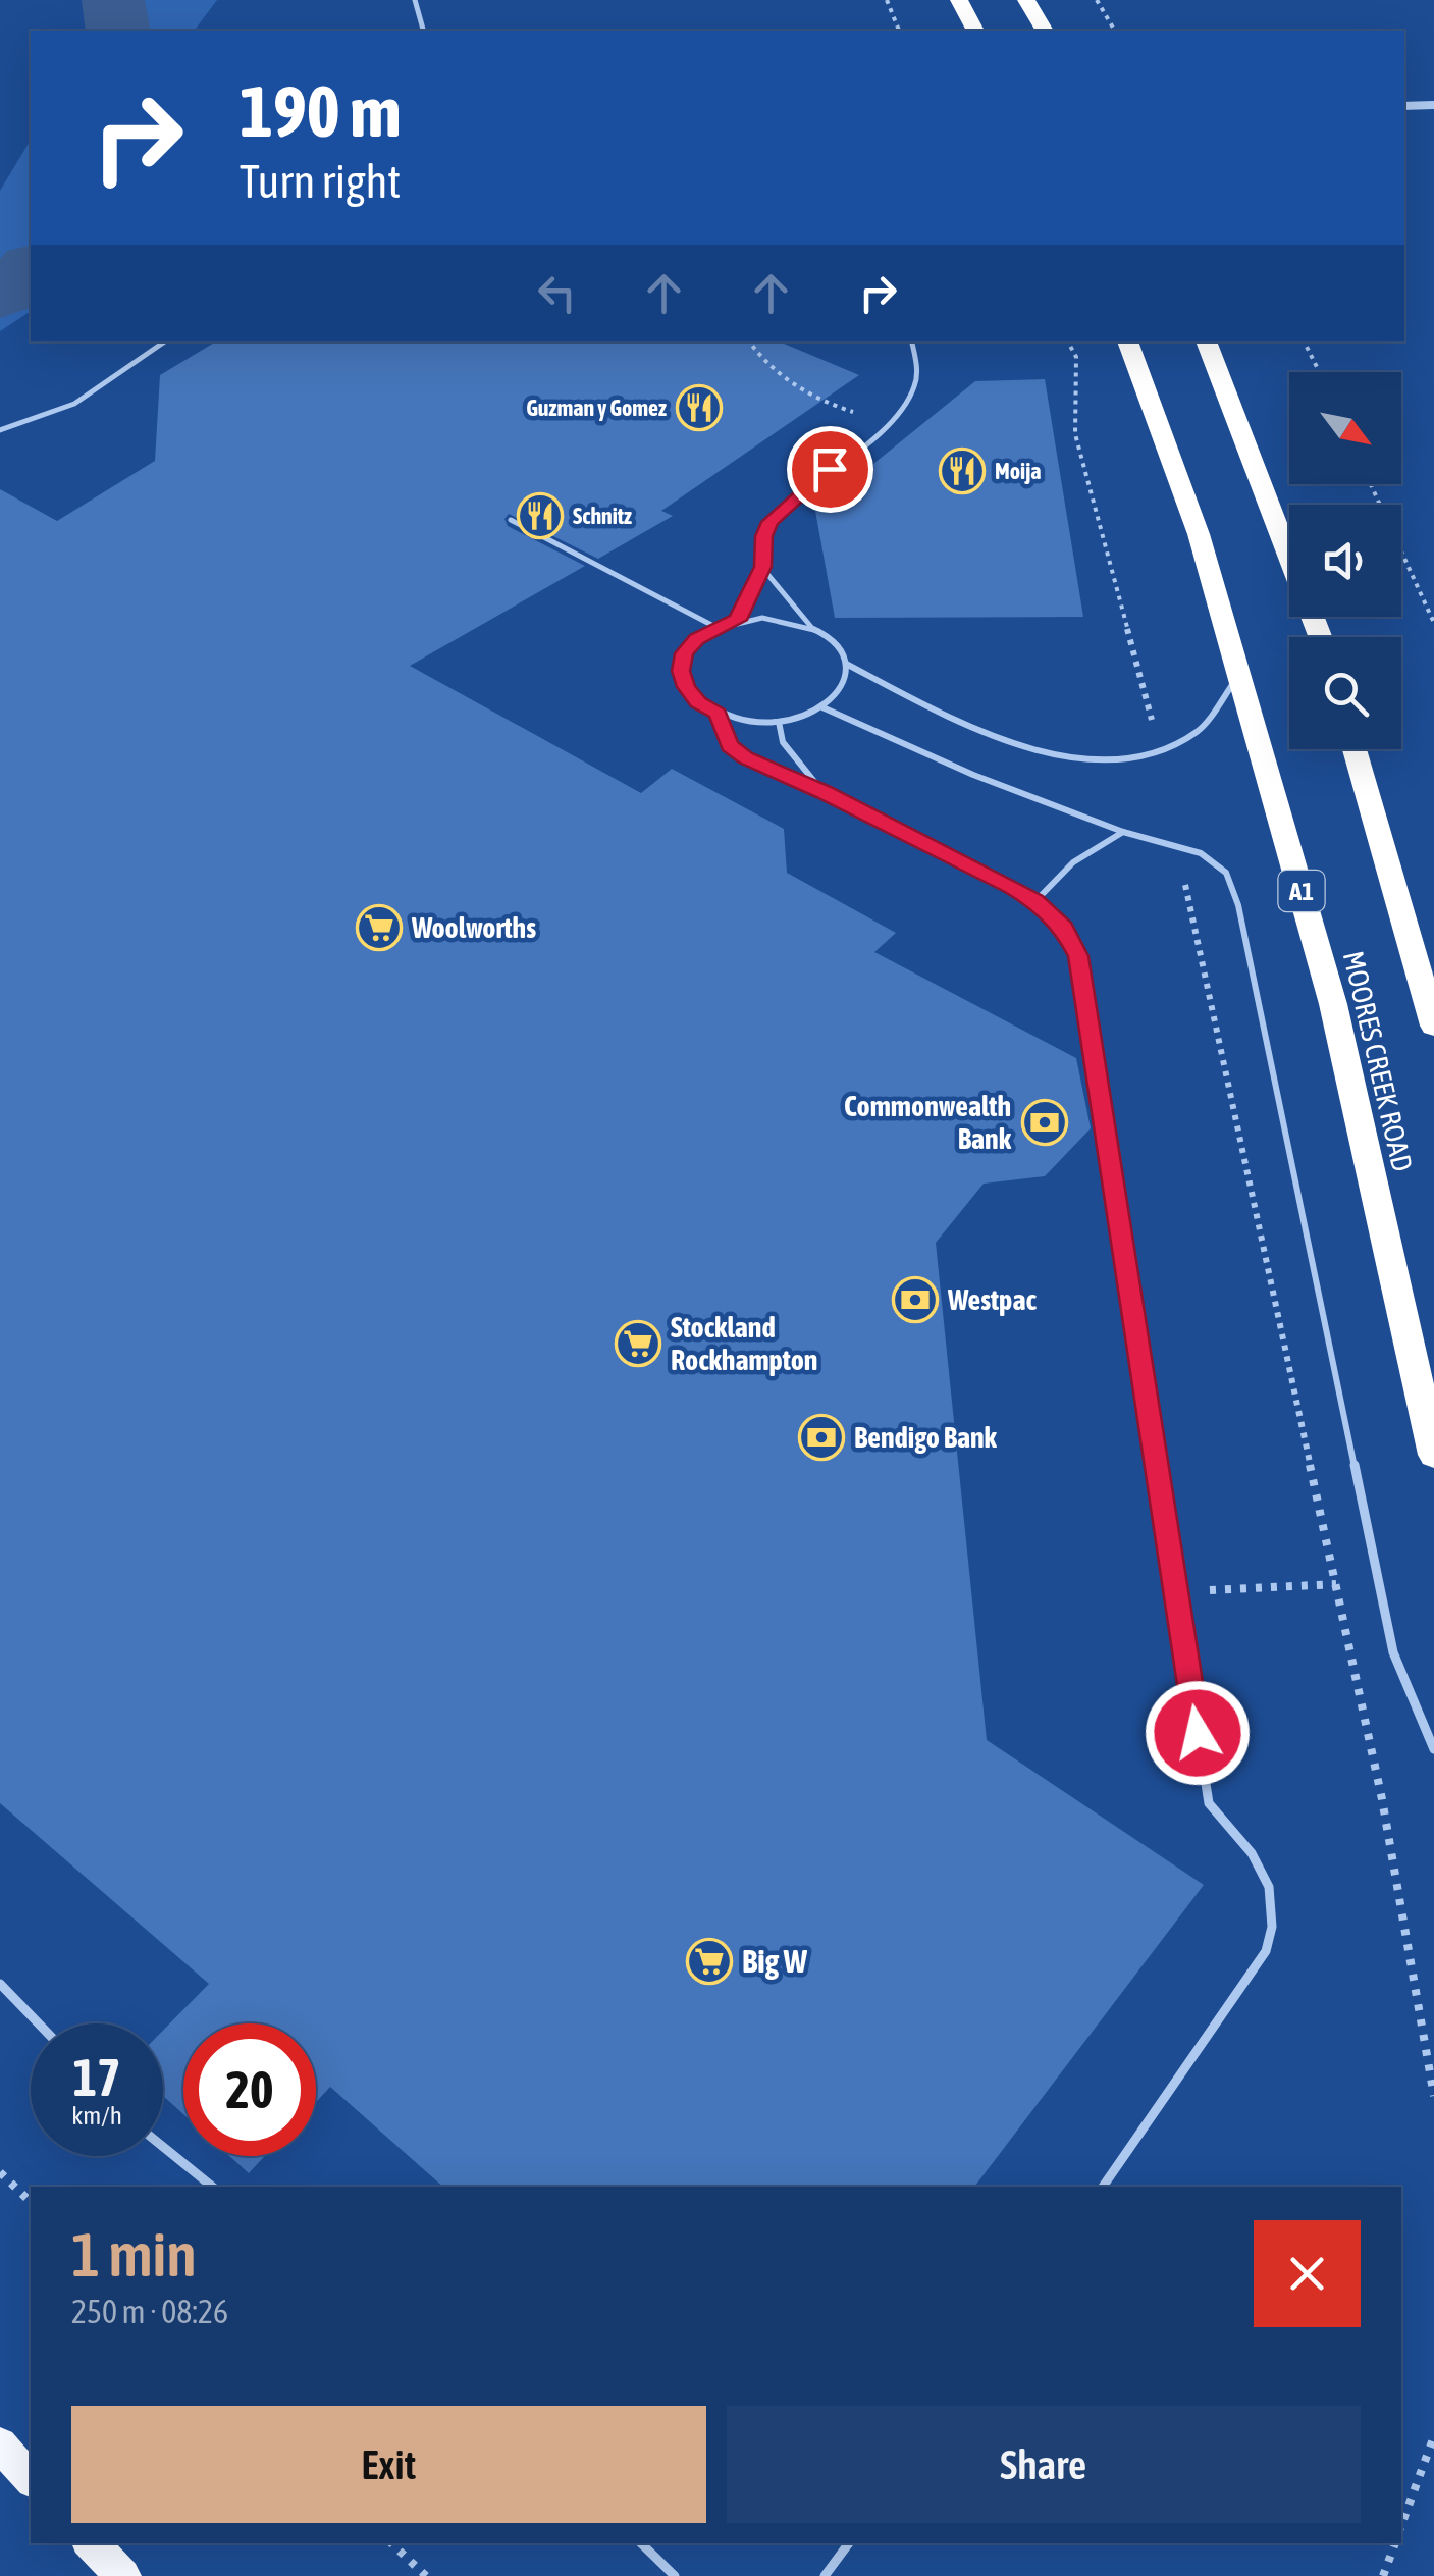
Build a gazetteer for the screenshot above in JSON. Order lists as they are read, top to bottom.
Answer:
{
  "streets": {
    "highway": ["A1", "MOORES CREEK ROAD"]
  },
  "places": {
    "restaurant": ["Guzman y Gomez", "Moija", "Schnitz"],
    "supermarket": ["Woolworths", "Stockland Rockhampton", "Big W"],
    "bank": ["Commonwealth Bank", "Westpac", "Bendigo Bank"]
  },
  "north": "bottom right",
  "page": {
    "turn": ["190 m", "Turn right"],
    "speed": "17 km/h",
    "limit": "20",
    "heading": ["1 min", "250 m · 08:26"],
    "buttons": ["Exit", "Share"]
  }
}
